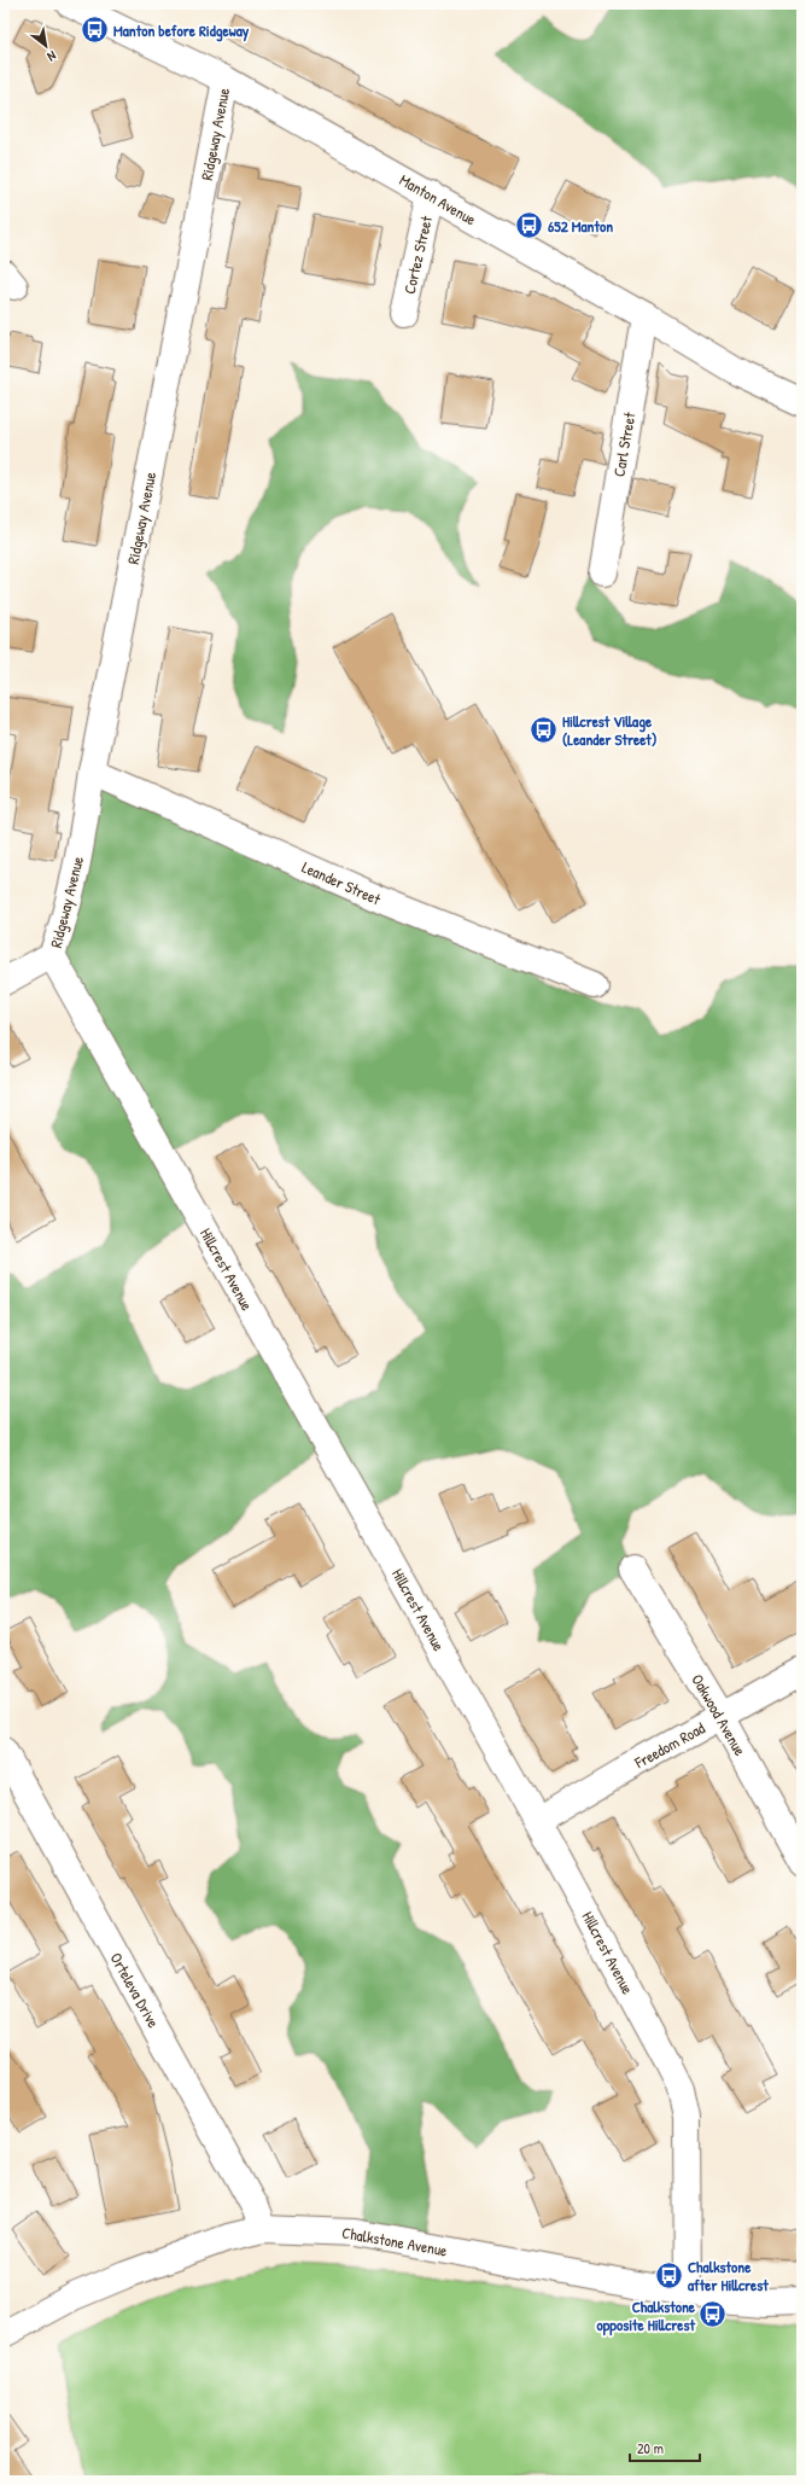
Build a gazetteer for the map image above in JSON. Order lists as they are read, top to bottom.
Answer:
{
  "streets": {
    "street": [
      "Ridgeway Avenue",
      "Manton Avenue",
      "Cortez Street",
      "Carl Street",
      "Leander Street",
      "Hillcrest Avenue",
      "Oakwood Avenue",
      "Freedom Road",
      "Orteleva Drive",
      "Chalkstone Avenue"
    ]
  },
  "crossings": [
    ["Ridgeway Avenue", "Manton Avenue"],
    ["Ridgeway Avenue", "Leander Street"],
    ["Ridgeway Avenue", "Hillcrest Avenue"],
    ["Manton Avenue", "Cortez Street"],
    ["Manton Avenue", "Carl Street"],
    ["Hillcrest Avenue", "Freedom Road"],
    ["Hillcrest Avenue", "Chalkstone Avenue"],
    ["Oakwood Avenue", "Freedom Road"],
    ["Orteleva Drive", "Chalkstone Avenue"]
  ],
  "places": {
    "bus stop": [
      "Manton before Ridgeway",
      "652 Manton",
      "Hillcrest Village (Leander Street)",
      "Chalkstone after Hillcrest",
      "Chalkstone opposite Hillcrest"
    ]
  },
  "scale_bar": "20 m",
  "north": "bottom right"
}
